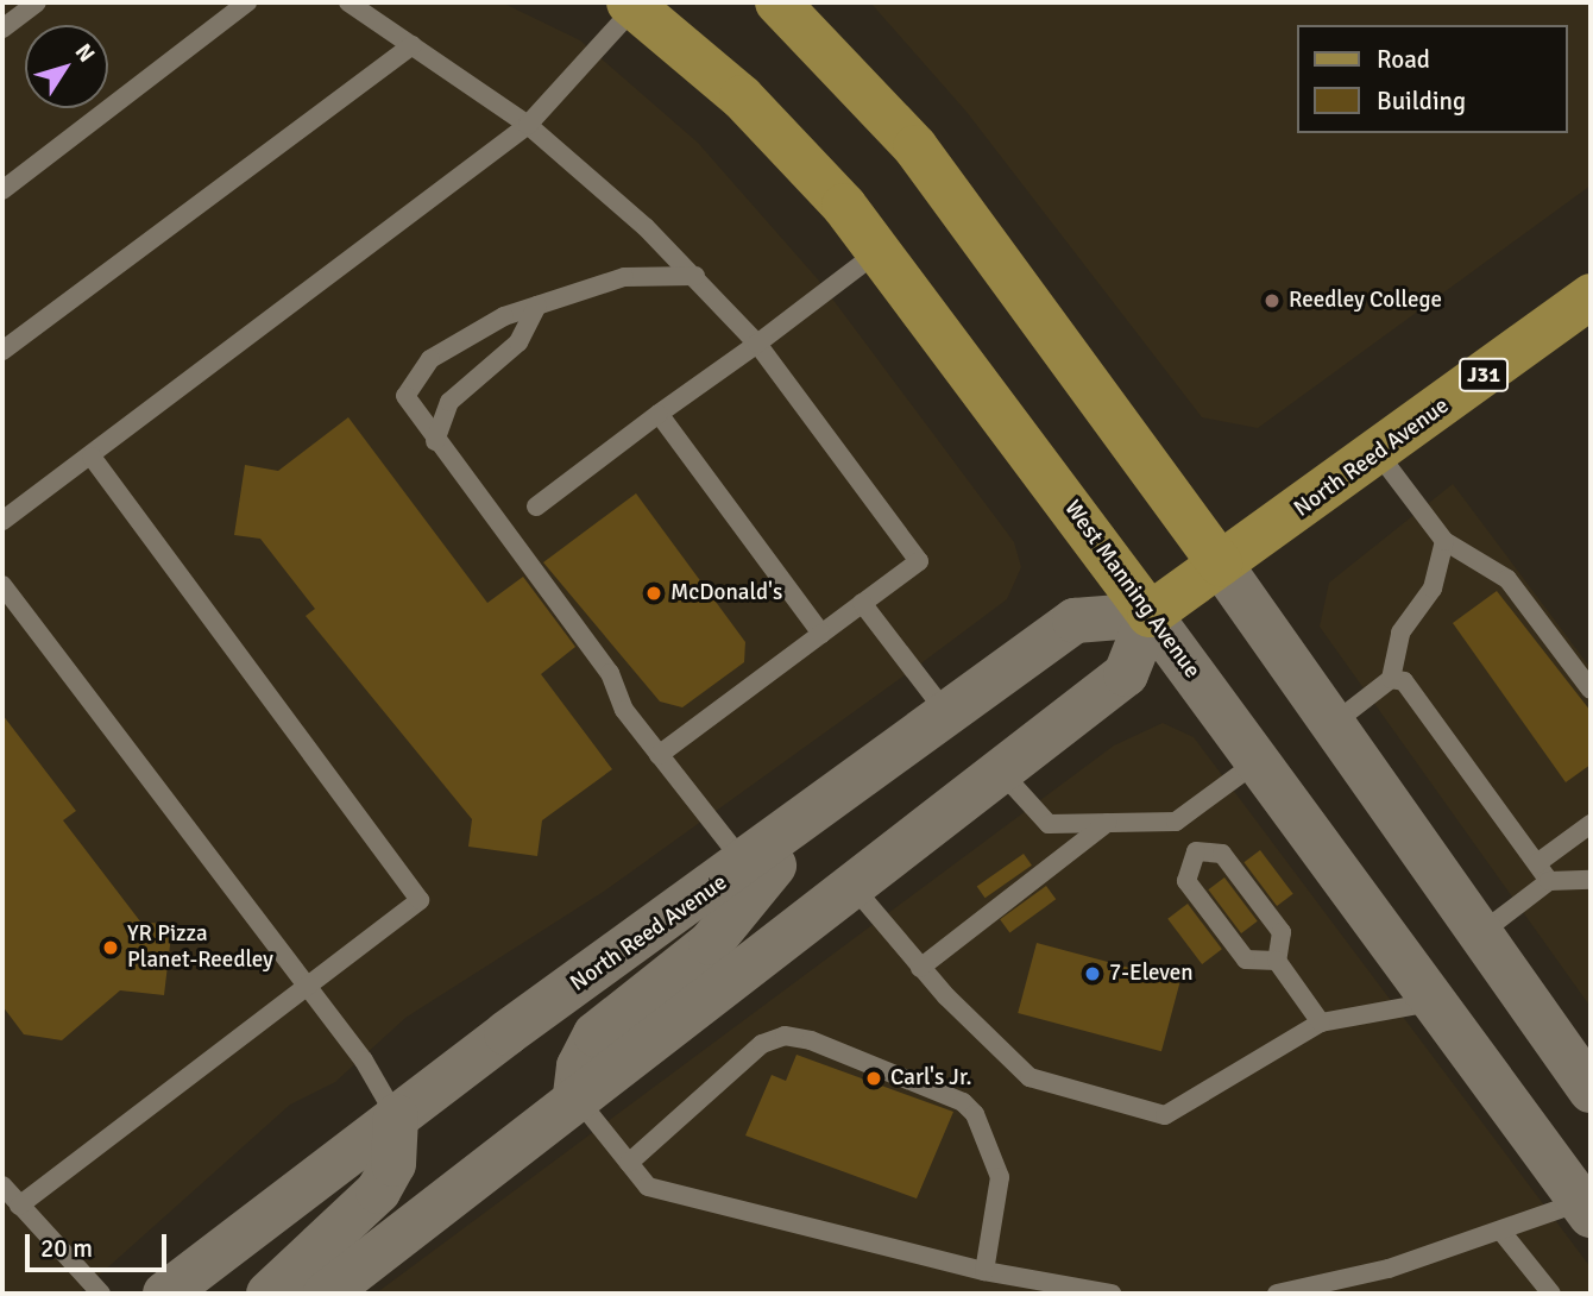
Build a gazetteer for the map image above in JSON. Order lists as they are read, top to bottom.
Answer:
{
  "streets": {
    "main road": ["J31", "North Reed Avenue", "West Manning Avenue"]
  },
  "crossings": [
    ["North Reed Avenue", "West Manning Avenue"]
  ],
  "places": [
    "Reedley College",
    "McDonald's",
    "YR Pizza Planet-Reedley",
    "7-Eleven",
    "Carl's Jr."
  ],
  "legend": ["Road", "Building"],
  "scale_bar": "20 m",
  "north": "top right"
}
